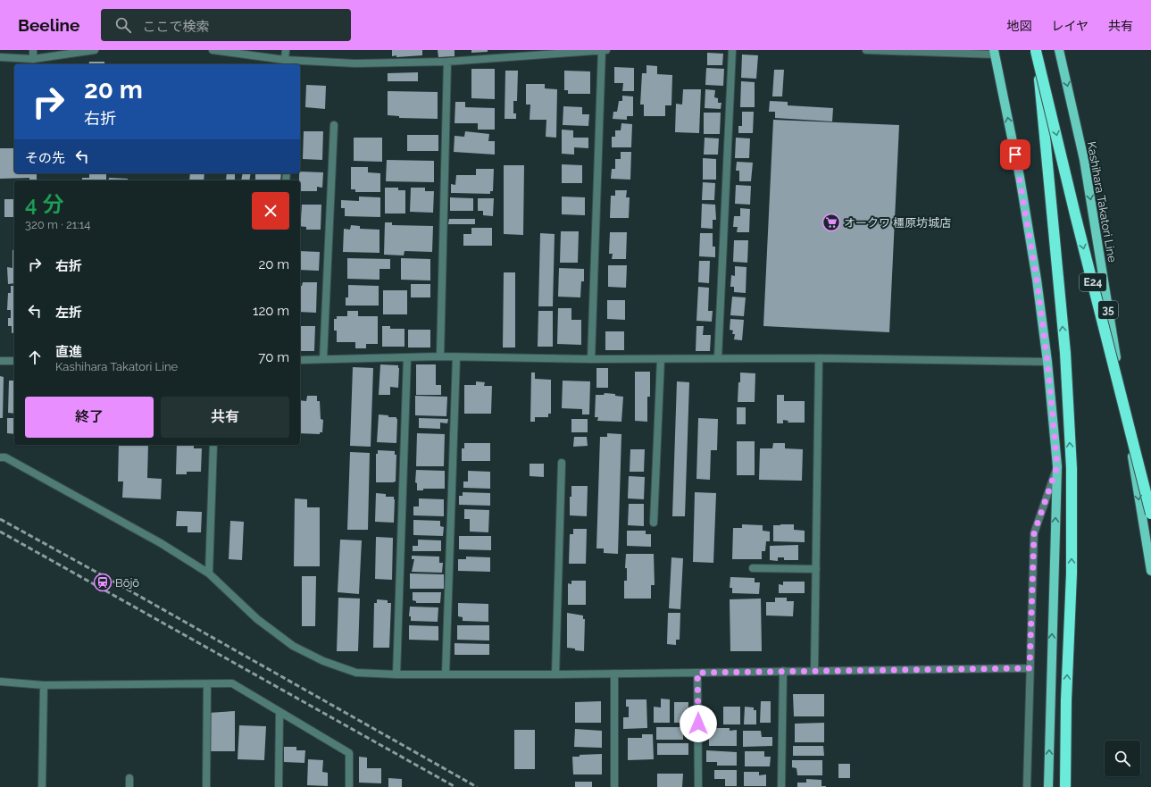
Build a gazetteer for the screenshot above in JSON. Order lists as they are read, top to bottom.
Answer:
{
  "streets": {
    "highway": ["E24"],
    "main road": ["Kashihara Takatori Line", "35"]
  },
  "places": {
    "supermarket": ["オークワ 橿原坊城店"],
    "station": ["Bōjō"]
  },
  "page": {
    "header": "Beeline",
    "search": "ここで検索",
    "nav": ["地図", "レイヤ", "共有"],
    "turn": ["20 m", "右折"],
    "then": "その先",
    "heading": ["4 分", "320 m · 21:14"],
    "list": [
      {
        "name": "右折",
        "value": "20 m"
      },
      {
        "name": "左折",
        "value": "120 m"
      },
      {
        "name": "直進",
        "note": "Kashihara Takatori Line",
        "value": "70 m"
      }
    ],
    "buttons": ["終了", "共有"]
  }
}
